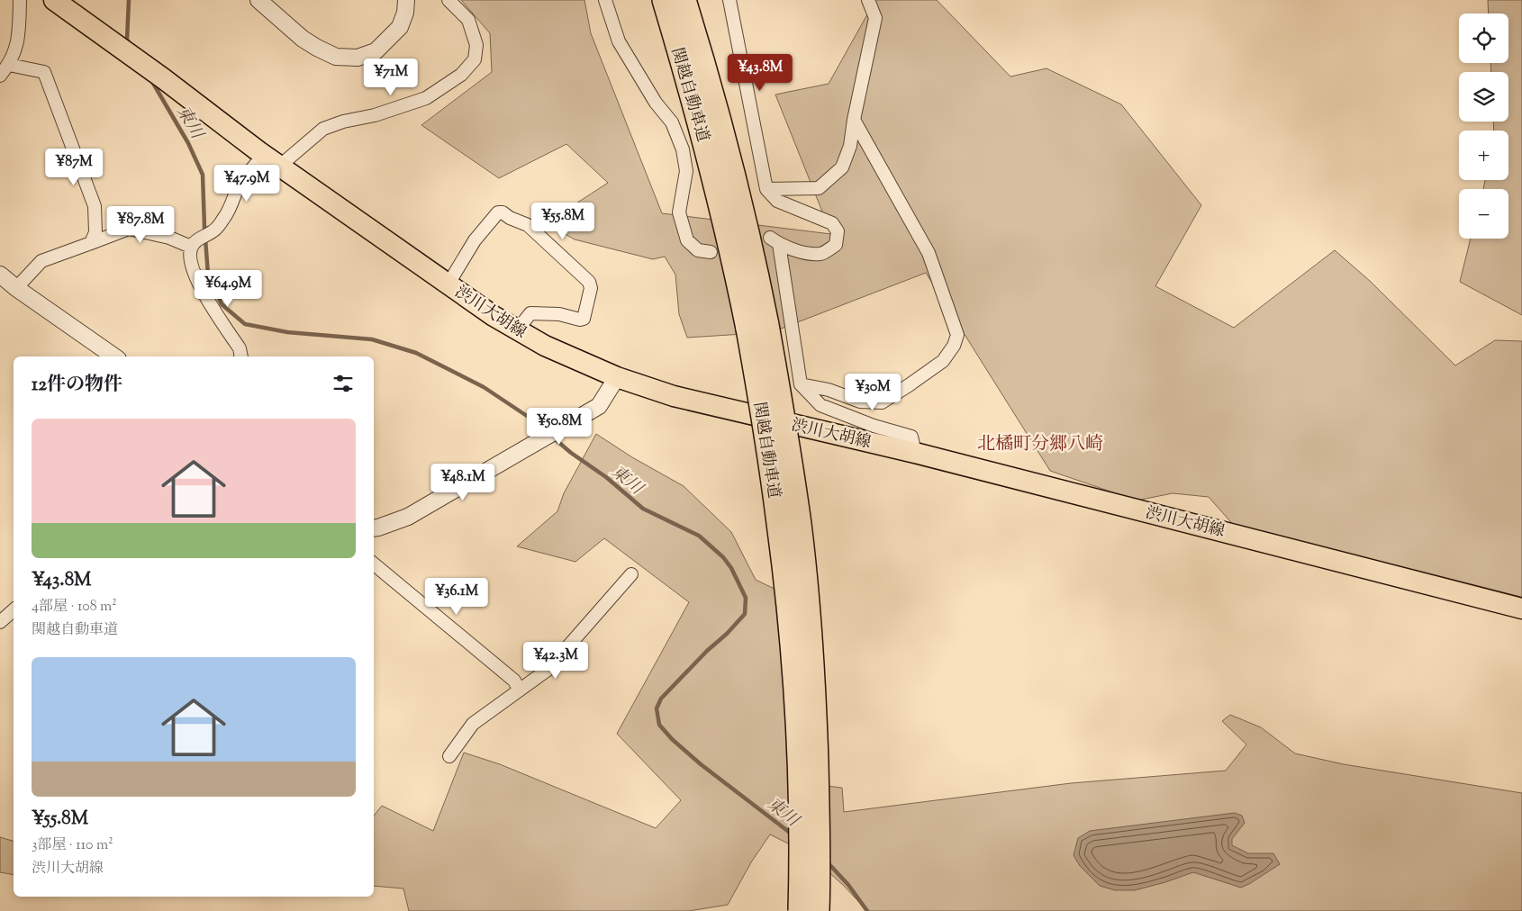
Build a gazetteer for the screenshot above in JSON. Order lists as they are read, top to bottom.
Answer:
{
  "streets": {
    "highway": ["関越自動車道"],
    "main road": ["渋川大胡線"]
  },
  "districts": ["北橘町分郷八崎"],
  "water": ["東川"],
  "page": {
    "map_buttons": ["+", "−"],
    "price": [
      "¥43.8M",
      "¥71M",
      "¥87M",
      "¥47.9M",
      "¥55.8M",
      "¥87.8M",
      "¥64.9M",
      "¥30M",
      "¥50.8M",
      "¥48.1M",
      "¥36.1M",
      "¥42.3M"
    ],
    "heading": "12件の物件",
    "list": [
      {
        "name": "¥43.8M",
        "note": "4部屋 · 108 m² · 関越自動車道"
      },
      {
        "name": "¥55.8M",
        "note": "3部屋 · 110 m² · 渋川大胡線"
      }
    ]
  }
}
